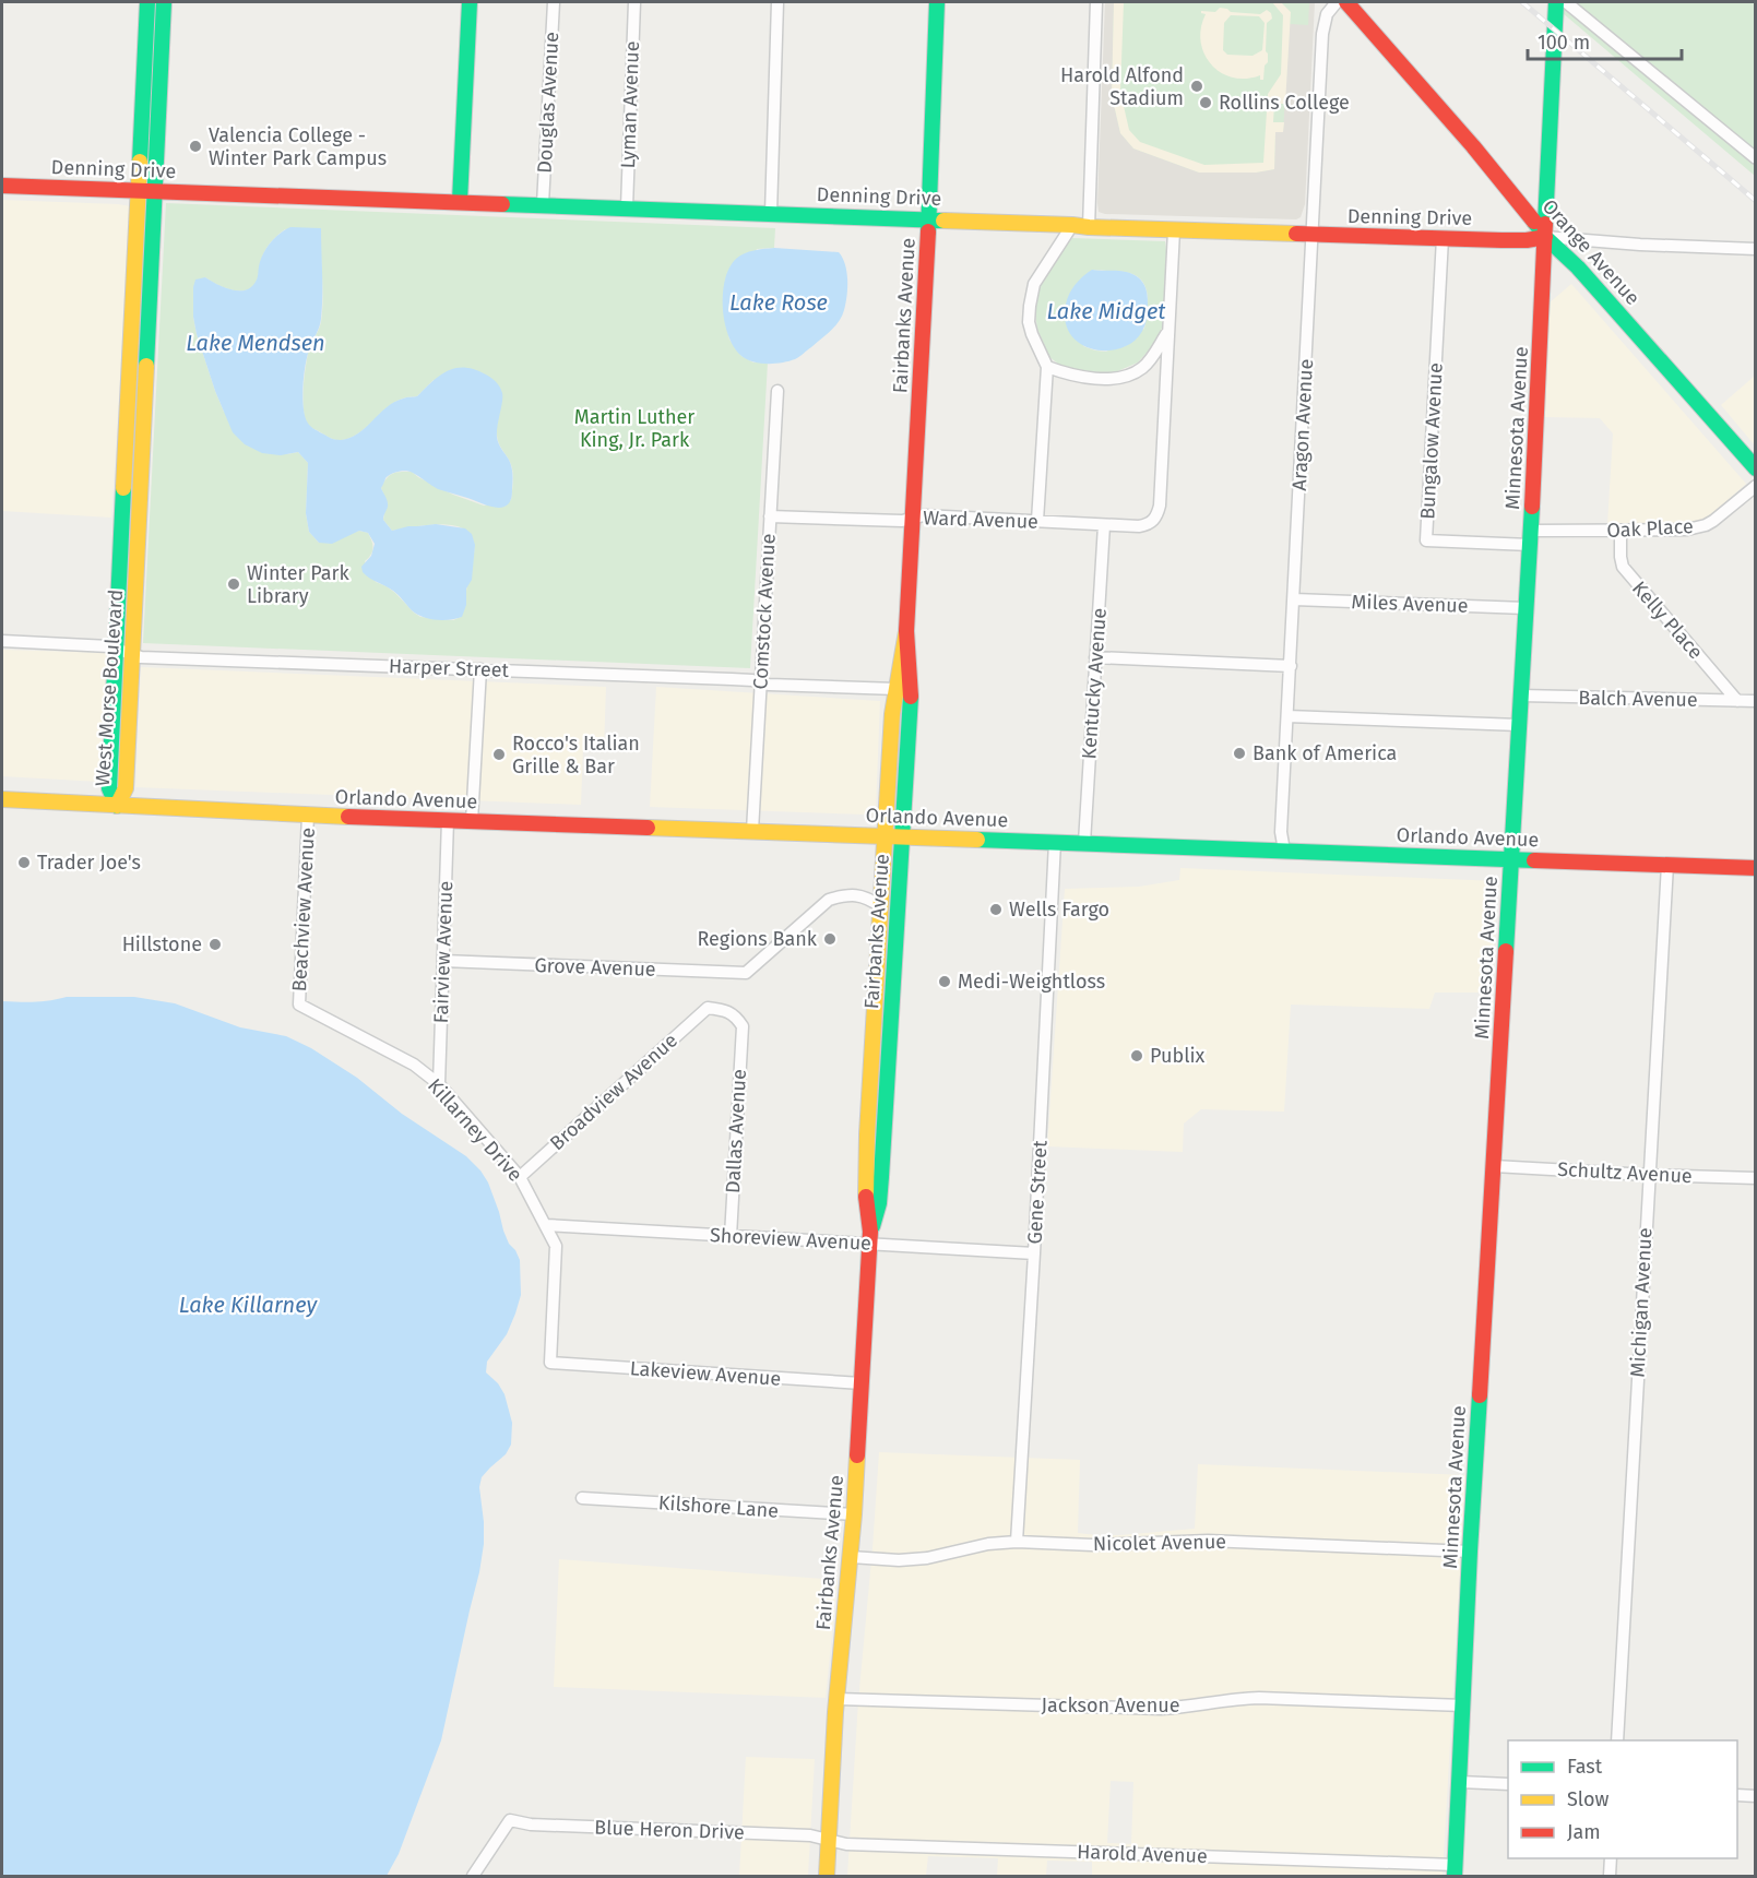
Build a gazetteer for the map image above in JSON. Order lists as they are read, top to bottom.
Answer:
{
  "streets": {
    "street": [
      "Douglas Avenue",
      "Lyman Avenue",
      "Denning Drive",
      "Orange Avenue",
      "Fairbanks Avenue",
      "Aragon Avenue",
      "Minnesota Avenue",
      "Bungalow Avenue",
      "Ward Avenue",
      "Oak Place",
      "Miles Avenue",
      "Comstock Avenue",
      "Kelly Place",
      "Harper Street",
      "Kentucky Avenue",
      "West Morse Boulevard",
      "Balch Avenue",
      "Orlando Avenue",
      "Beachview Avenue",
      "Fairview Avenue",
      "Grove Avenue",
      "Broadview Avenue",
      "Killarney Drive",
      "Dallas Avenue",
      "Schultz Avenue",
      "Gene Street",
      "Shoreview Avenue",
      "Michigan Avenue",
      "Lakeview Avenue",
      "Kilshore Lane",
      "Nicolet Avenue",
      "Jackson Avenue",
      "Blue Heron Drive",
      "Harold Avenue"
    ]
  },
  "crossings": [
    ["Douglas Avenue", "Denning Drive"],
    ["Lyman Avenue", "Denning Drive"],
    ["Denning Drive", "Orange Avenue"],
    ["Denning Drive", "Fairbanks Avenue"],
    ["Denning Drive", "Aragon Avenue"],
    ["Denning Drive", "Minnesota Avenue"],
    ["Denning Drive", "Bungalow Avenue"],
    ["Denning Drive", "West Morse Boulevard"],
    ["Orange Avenue", "Minnesota Avenue"],
    ["Fairbanks Avenue", "Ward Avenue"],
    ["Fairbanks Avenue", "Harper Street"],
    ["Fairbanks Avenue", "Orlando Avenue"],
    ["Fairbanks Avenue", "Grove Avenue"],
    ["Fairbanks Avenue", "Shoreview Avenue"],
    ["Fairbanks Avenue", "Lakeview Avenue"],
    ["Fairbanks Avenue", "Kilshore Lane"],
    ["Fairbanks Avenue", "Nicolet Avenue"],
    ["Fairbanks Avenue", "Jackson Avenue"],
    ["Fairbanks Avenue", "Blue Heron Drive"],
    ["Fairbanks Avenue", "Harold Avenue"],
    ["Aragon Avenue", "Miles Avenue"],
    ["Aragon Avenue", "Orlando Avenue"],
    ["Minnesota Avenue", "Bungalow Avenue"],
    ["Minnesota Avenue", "Oak Place"],
    ["Minnesota Avenue", "Miles Avenue"],
    ["Minnesota Avenue", "Balch Avenue"],
    ["Minnesota Avenue", "Orlando Avenue"],
    ["Minnesota Avenue", "Schultz Avenue"],
    ["Minnesota Avenue", "Nicolet Avenue"],
    ["Minnesota Avenue", "Jackson Avenue"],
    ["Minnesota Avenue", "Harold Avenue"],
    ["Bungalow Avenue", "Oak Place"],
    ["Ward Avenue", "Comstock Avenue"],
    ["Ward Avenue", "Kentucky Avenue"],
    ["Oak Place", "Kelly Place"],
    ["Comstock Avenue", "Harper Street"],
    ["Comstock Avenue", "Orlando Avenue"],
    ["Kelly Place", "Balch Avenue"],
    ["Harper Street", "West Morse Boulevard"],
    ["Kentucky Avenue", "Orlando Avenue"],
    ["West Morse Boulevard", "Orlando Avenue"],
    ["Orlando Avenue", "Beachview Avenue"],
    ["Orlando Avenue", "Fairview Avenue"],
    ["Orlando Avenue", "Gene Street"],
    ["Orlando Avenue", "Michigan Avenue"],
    ["Beachview Avenue", "Killarney Drive"],
    ["Fairview Avenue", "Grove Avenue"],
    ["Fairview Avenue", "Killarney Drive"],
    ["Broadview Avenue", "Killarney Drive"],
    ["Broadview Avenue", "Dallas Avenue"],
    ["Killarney Drive", "Shoreview Avenue"],
    ["Killarney Drive", "Lakeview Avenue"],
    ["Dallas Avenue", "Shoreview Avenue"],
    ["Schultz Avenue", "Michigan Avenue"],
    ["Gene Street", "Shoreview Avenue"],
    ["Gene Street", "Nicolet Avenue"],
    ["Blue Heron Drive", "Harold Avenue"]
  ],
  "water": [
    "Lake Rose",
    "Lake Midget",
    "Lake Mendsen",
    "Lake Killarney"
  ],
  "parks": ["Martin Luther King, Jr. Park"],
  "places": [
    "Harold Alfond Stadium",
    "Rollins College",
    "Valencia College - Winter Park Campus",
    "Winter Park Library",
    "Bank of America",
    "Rocco's Italian Grille & Bar",
    "Trader Joe's",
    "Wells Fargo",
    "Regions Bank",
    "Hillstone",
    "Medi-Weightloss",
    "Publix"
  ],
  "legend": ["Fast", "Slow", "Jam"],
  "scale_bar": "100 m"
}
